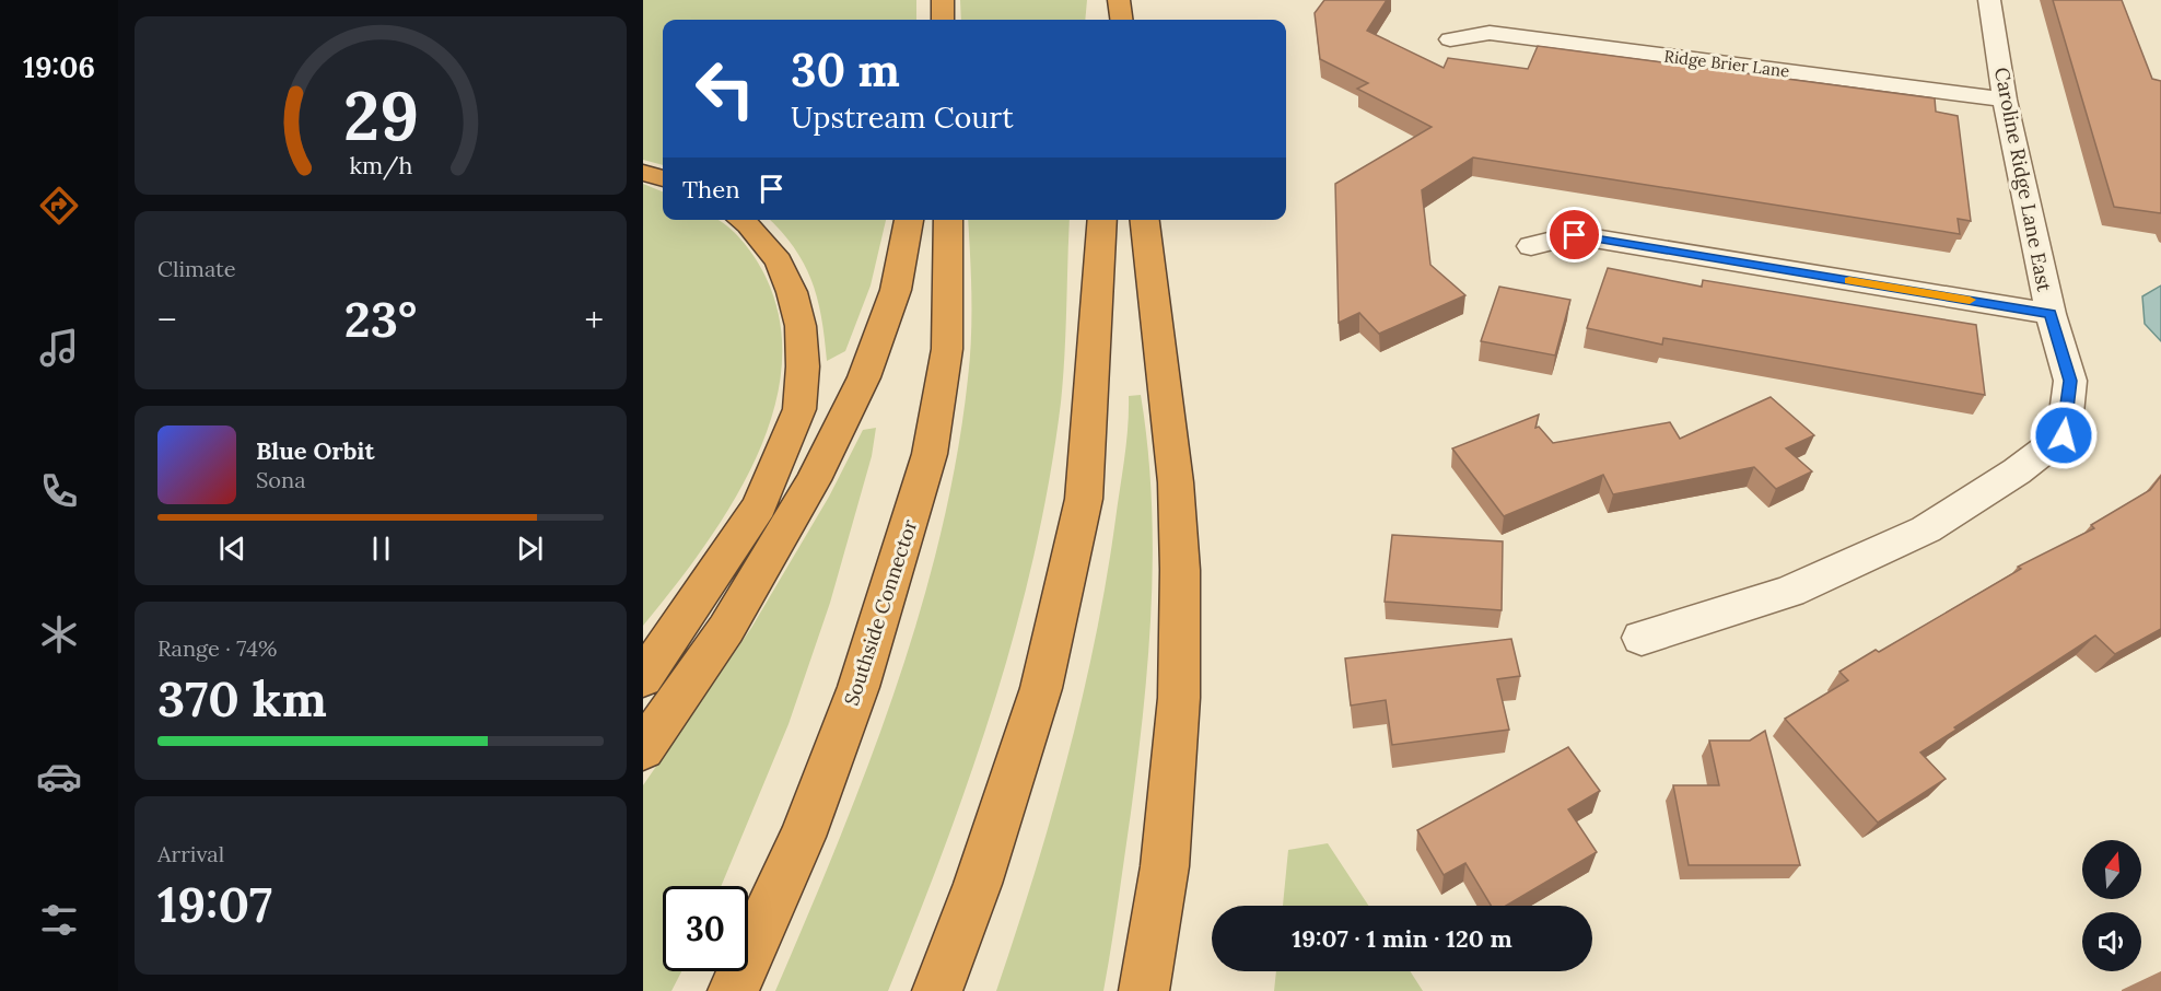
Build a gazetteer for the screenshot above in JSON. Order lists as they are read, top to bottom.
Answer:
{
  "streets": {
    "highway": ["Southside Connector"],
    "street": ["Ridge Brier Lane", "Caroline Ridge Lane East"]
  },
  "crossings": [
    ["Ridge Brier Lane", "Caroline Ridge Lane East"]
  ],
  "north": "top",
  "page": {
    "tabs": "19:06",
    "turn": ["30 m", "Upstream Court"],
    "then": "Then",
    "tile": [
      "Climate",
      ["Range · 74%", "370 km"],
      ["Arrival", "19:07"]
    ],
    "heat": ["−", "23°", "+"],
    "song": ["Blue Orbit", "Sona"],
    "limit": "30",
    "trip": "19:07 · 1 min · 120 m",
    "gauge": ["29", "km/h"]
  }
}
